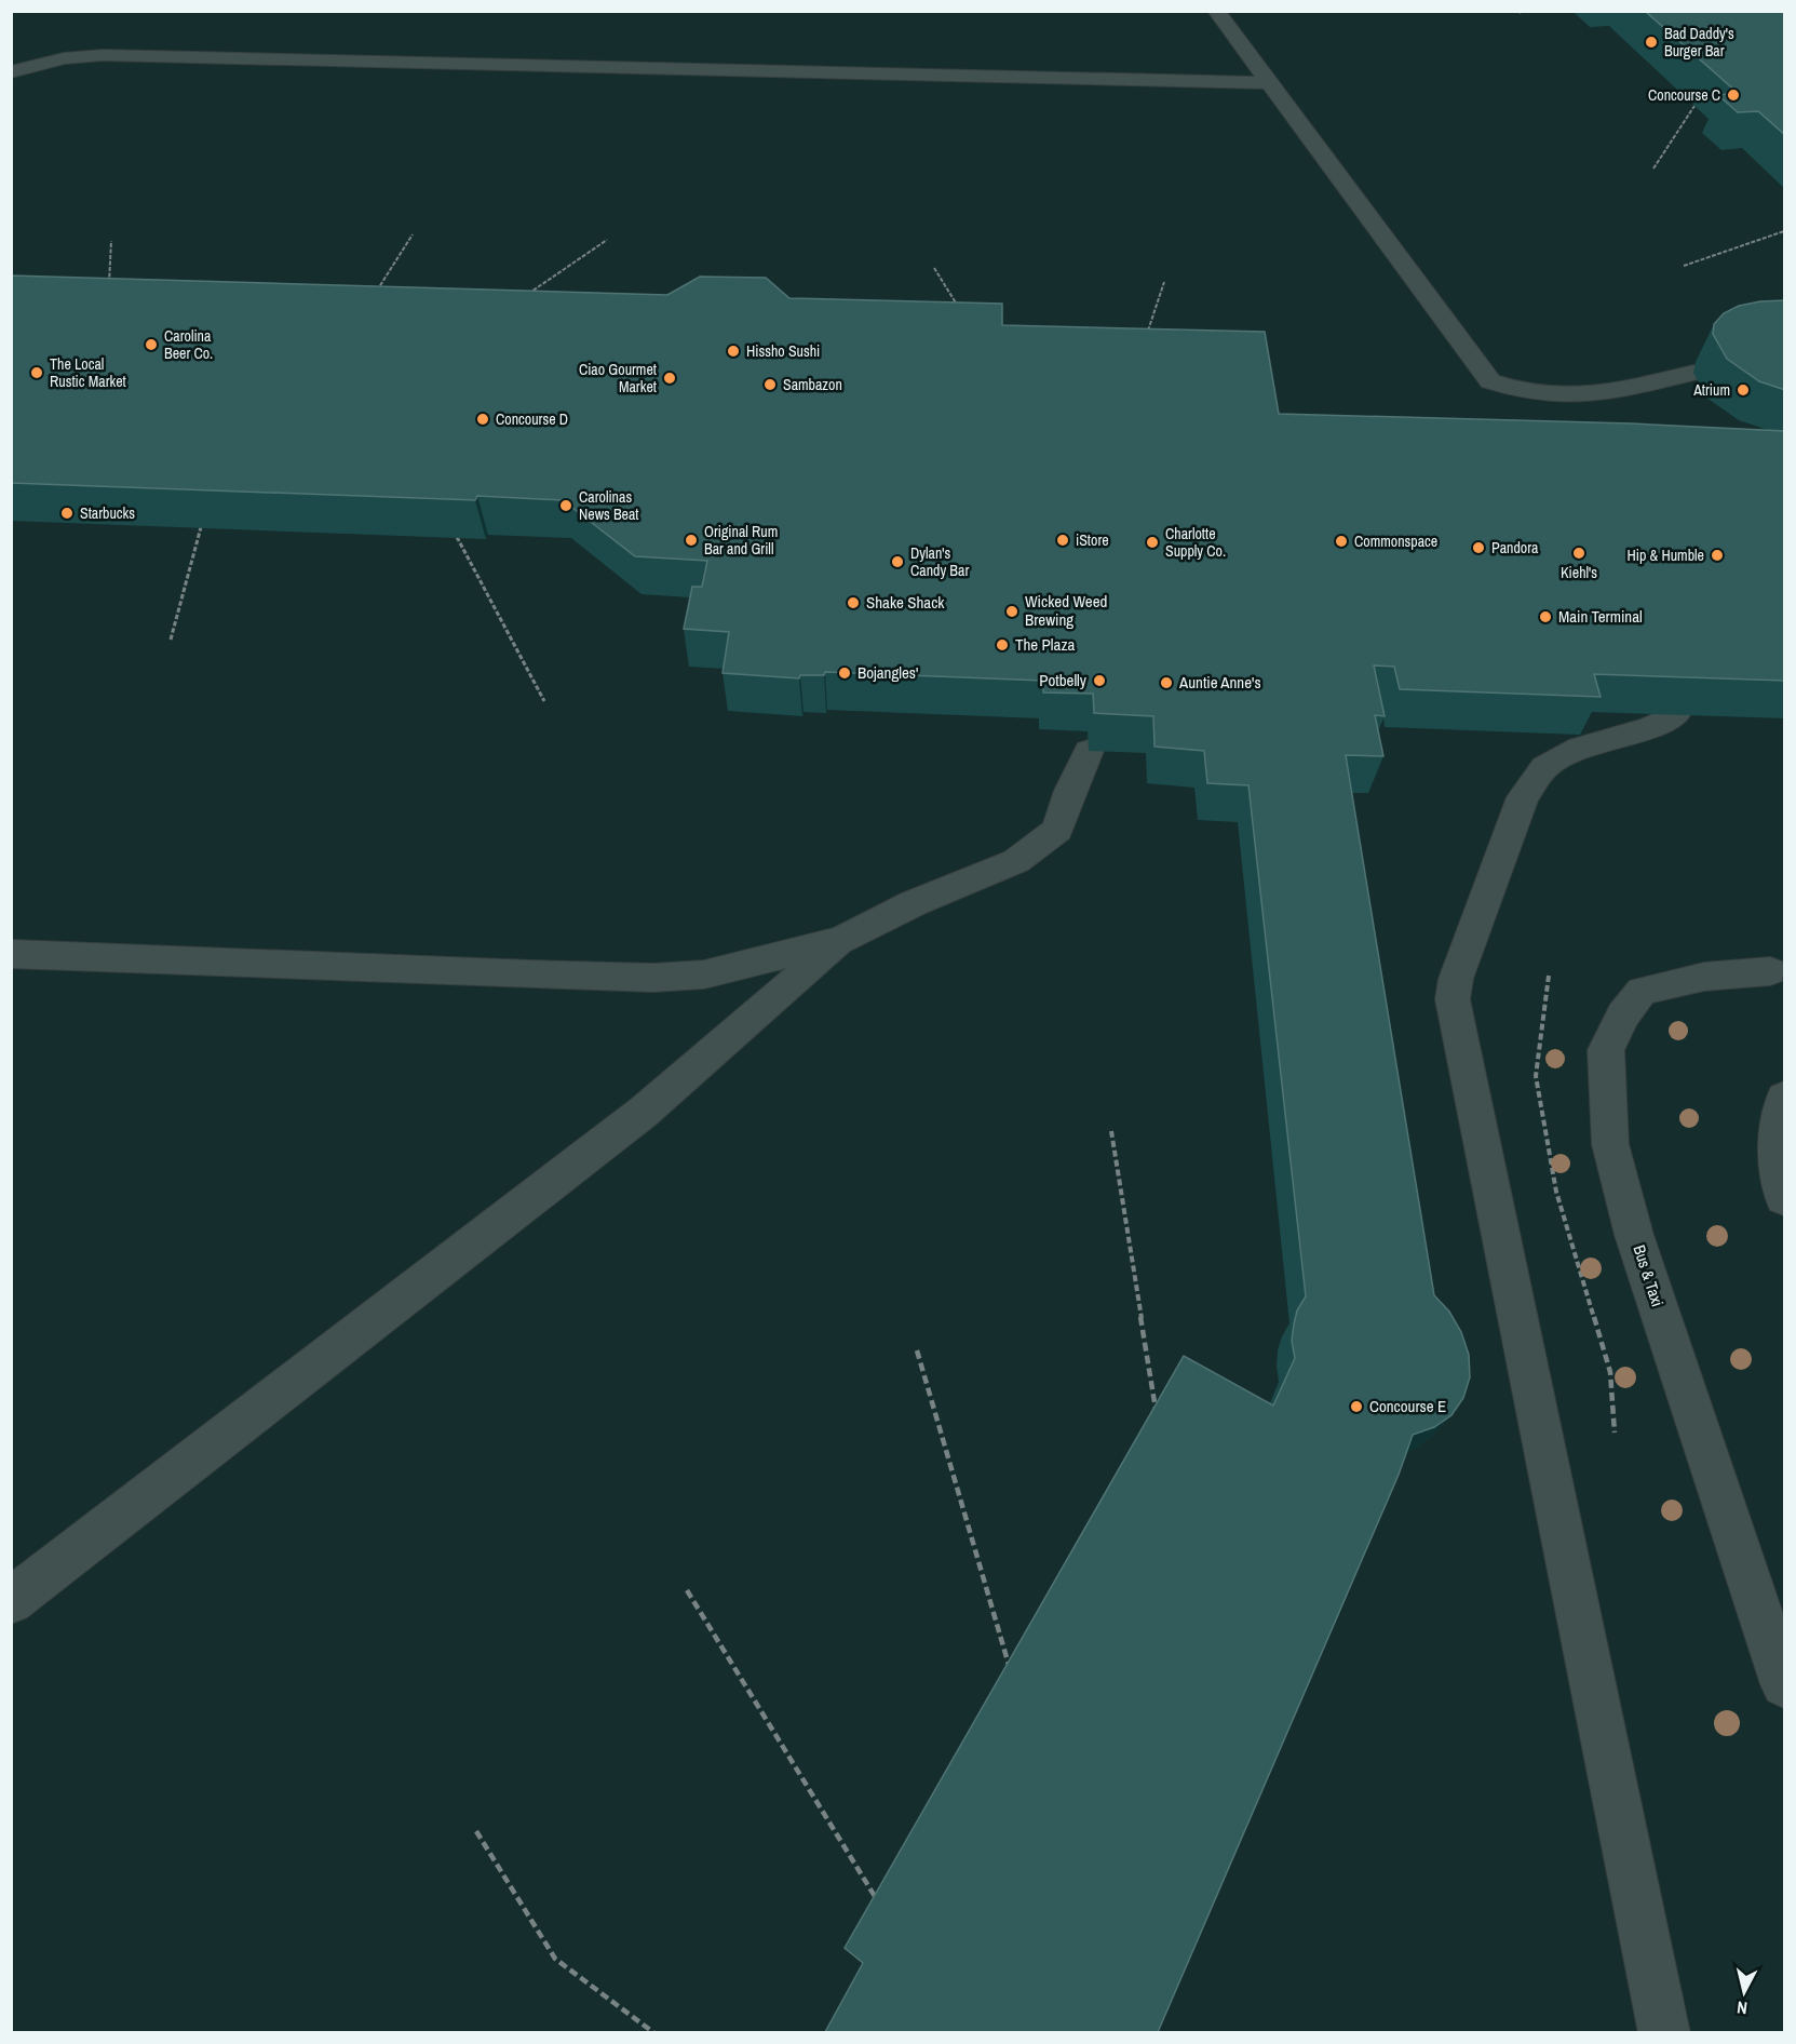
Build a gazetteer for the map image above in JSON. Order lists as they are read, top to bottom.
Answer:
{
  "streets": {
    "lane": ["Bus & Taxi"]
  },
  "places": [
    "Bad Daddy's Burger Bar",
    "Concourse C",
    "Carolina Beer Co.",
    "Hissho Sushi",
    "The Local Rustic Market",
    "Ciao Gourmet Market",
    "Sambazon",
    "Atrium",
    "Concourse D",
    "Carolinas News Beat",
    "Starbucks",
    "Original Rum Bar and Grill",
    "iStore",
    "Commonspace",
    "Charlotte Supply Co.",
    "Pandora",
    "Kiehl's",
    "Hip & Humble",
    "Dylan's Candy Bar",
    "Shake Shack",
    "Wicked Weed Brewing",
    "Main Terminal",
    "The Plaza",
    "Bojangles'",
    "Potbelly",
    "Auntie Anne's",
    "Concourse E"
  ],
  "north": "bottom"
}
